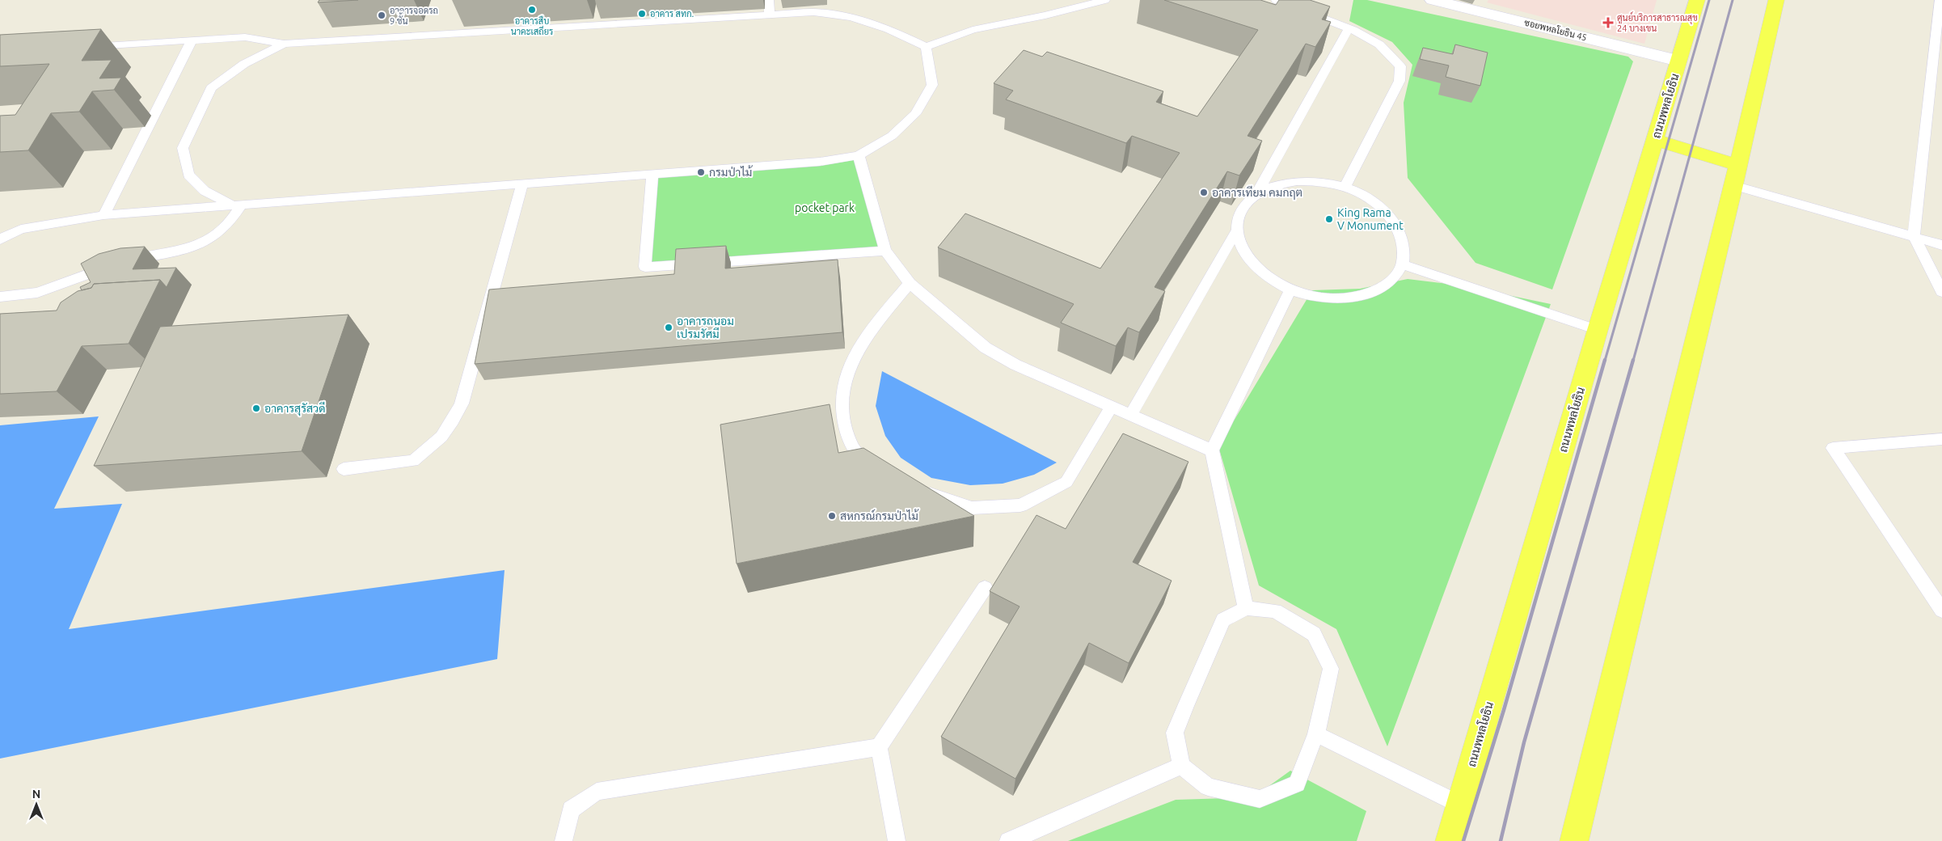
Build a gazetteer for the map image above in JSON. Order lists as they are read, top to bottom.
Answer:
{
  "streets": {
    "main road": ["ถนนพหลโยธิน"],
    "street": ["ซอยพหลโยธิน 45"]
  },
  "crossings": [
    ["ซอยพหลโยธิน 45", "ถนนพหลโยธิน"]
  ],
  "parks": ["pocket park"],
  "places": {
    "other": [
      "อาคารสืบ นาคะเสถียร",
      "อาคาร สทก.",
      "อาคารจอดรถ 9 ชั้น",
      "กรมป่าไม้",
      "อาคารเทียม คมกฤต",
      "King Rama V Monument",
      "อาคารถนอม เปรมรัศมี",
      "อาคารสุรัสวดี",
      "สหกรณ์กรมป่าไม้"
    ],
    "health": ["ศูนย์บริการสาธารณสุข 24 บางเขน"]
  },
  "north": "top"
}
